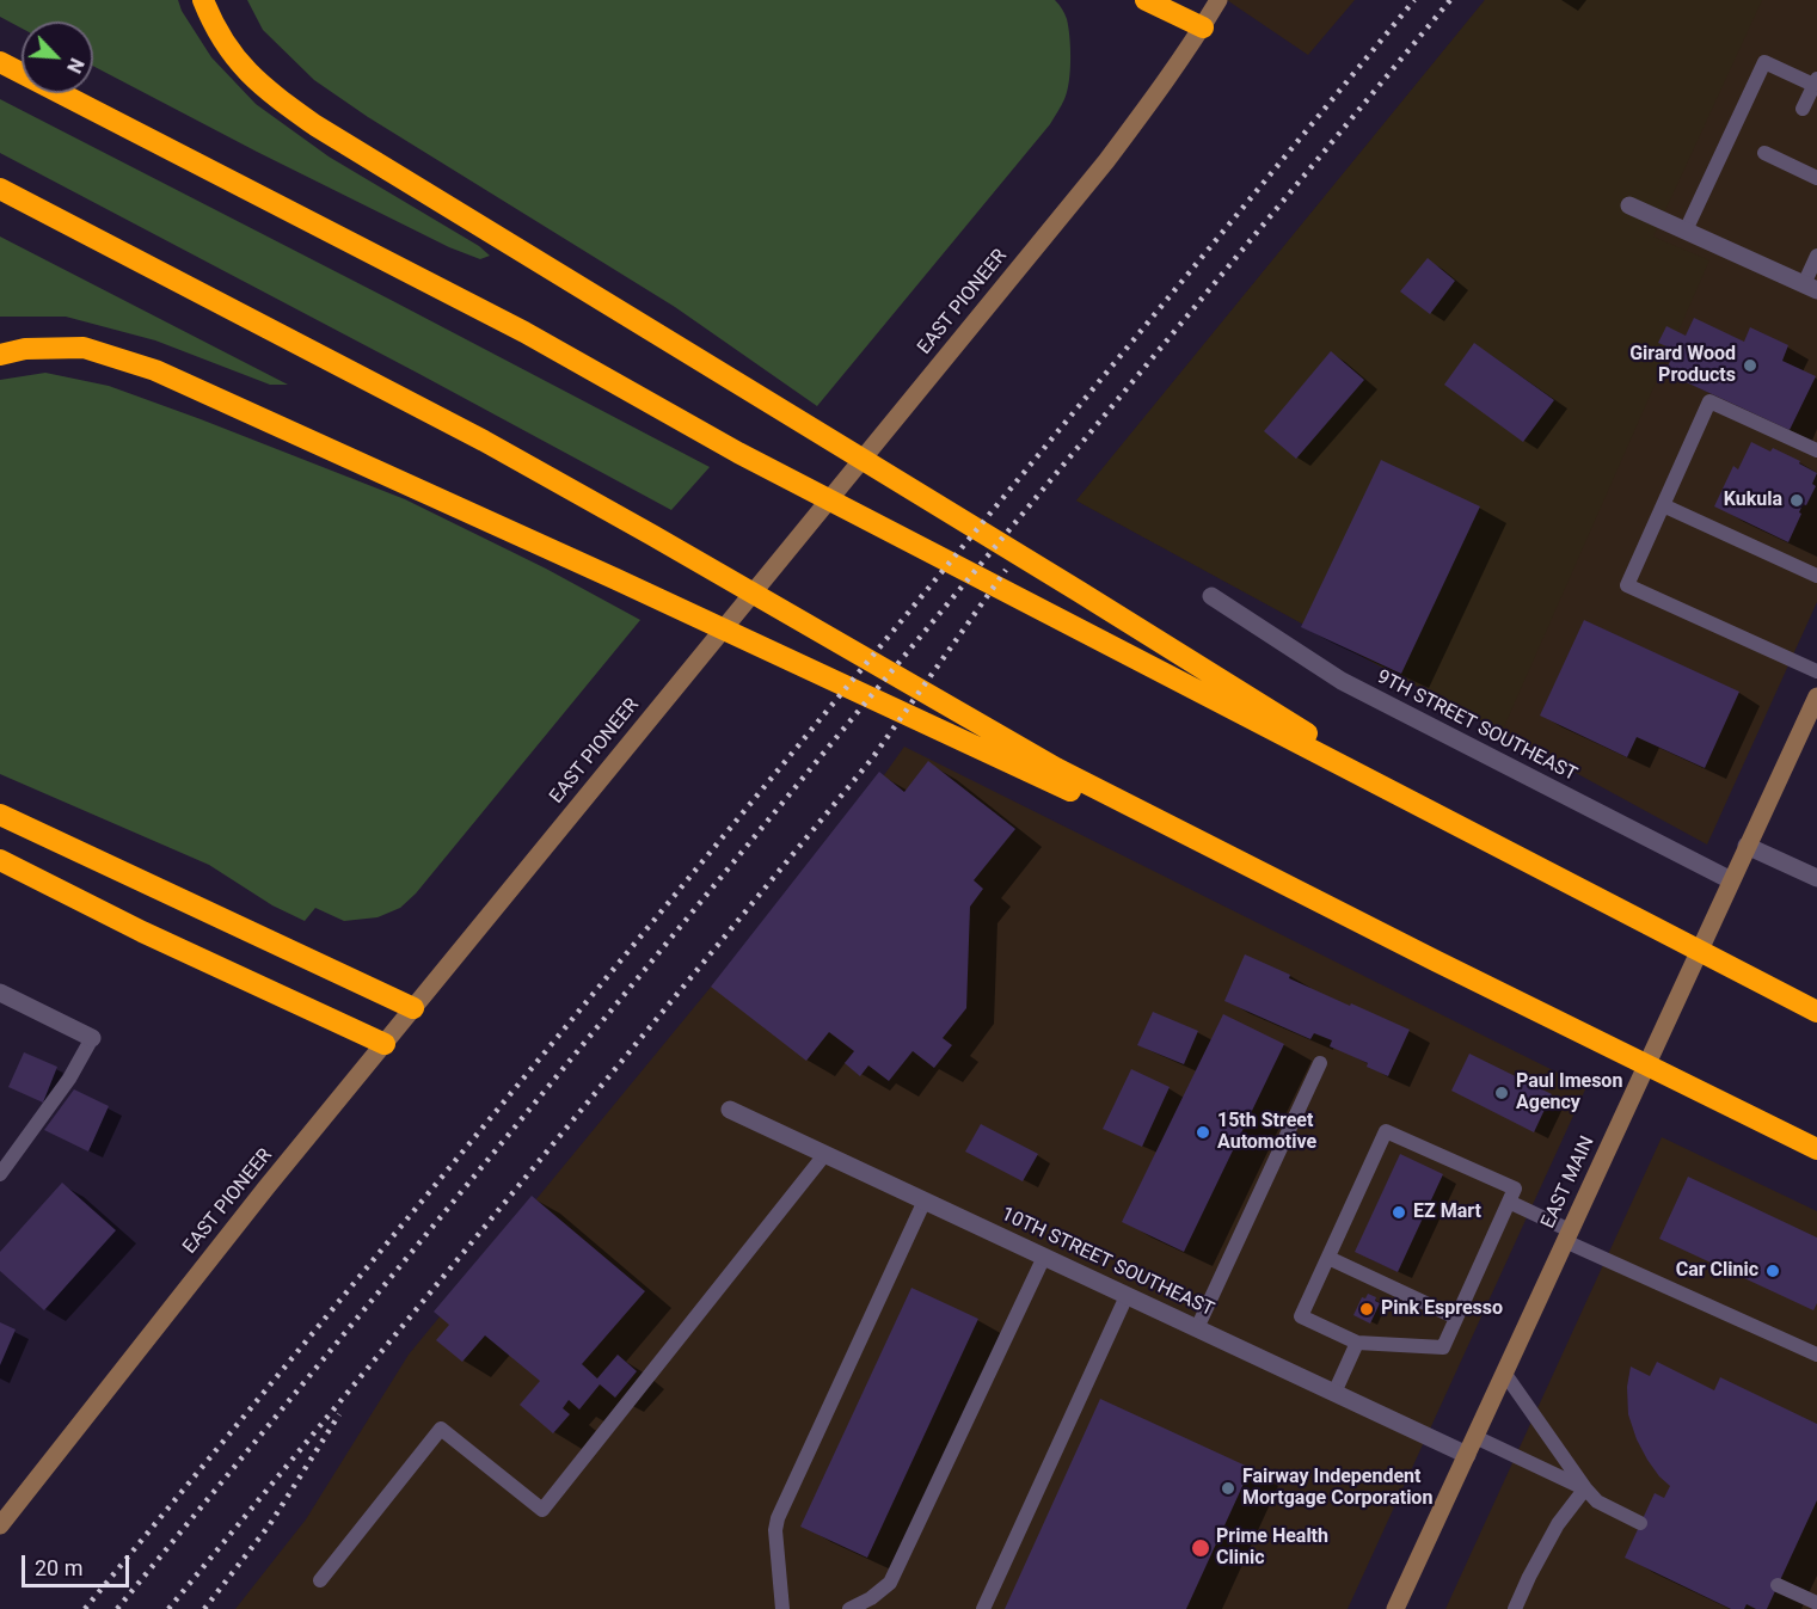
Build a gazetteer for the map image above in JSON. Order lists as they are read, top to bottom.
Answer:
{
  "streets": {
    "main road": ["EAST PIONEER", "EAST MAIN"],
    "street": ["9TH STREET SOUTHEAST", "10TH STREET SOUTHEAST"]
  },
  "crossings": [
    ["9TH STREET SOUTHEAST", "EAST MAIN"],
    ["EAST MAIN", "10TH STREET SOUTHEAST"]
  ],
  "places": [
    "Girard Wood Products",
    "Kukula",
    "Paul Imeson Agency",
    "15th Street Automotive",
    "EZ Mart",
    "Car Clinic",
    "Pink Espresso",
    "Fairway Independent Mortgage Corporation",
    "Prime Health Clinic"
  ],
  "scale_bar": "20 m",
  "north": "bottom right"
}
